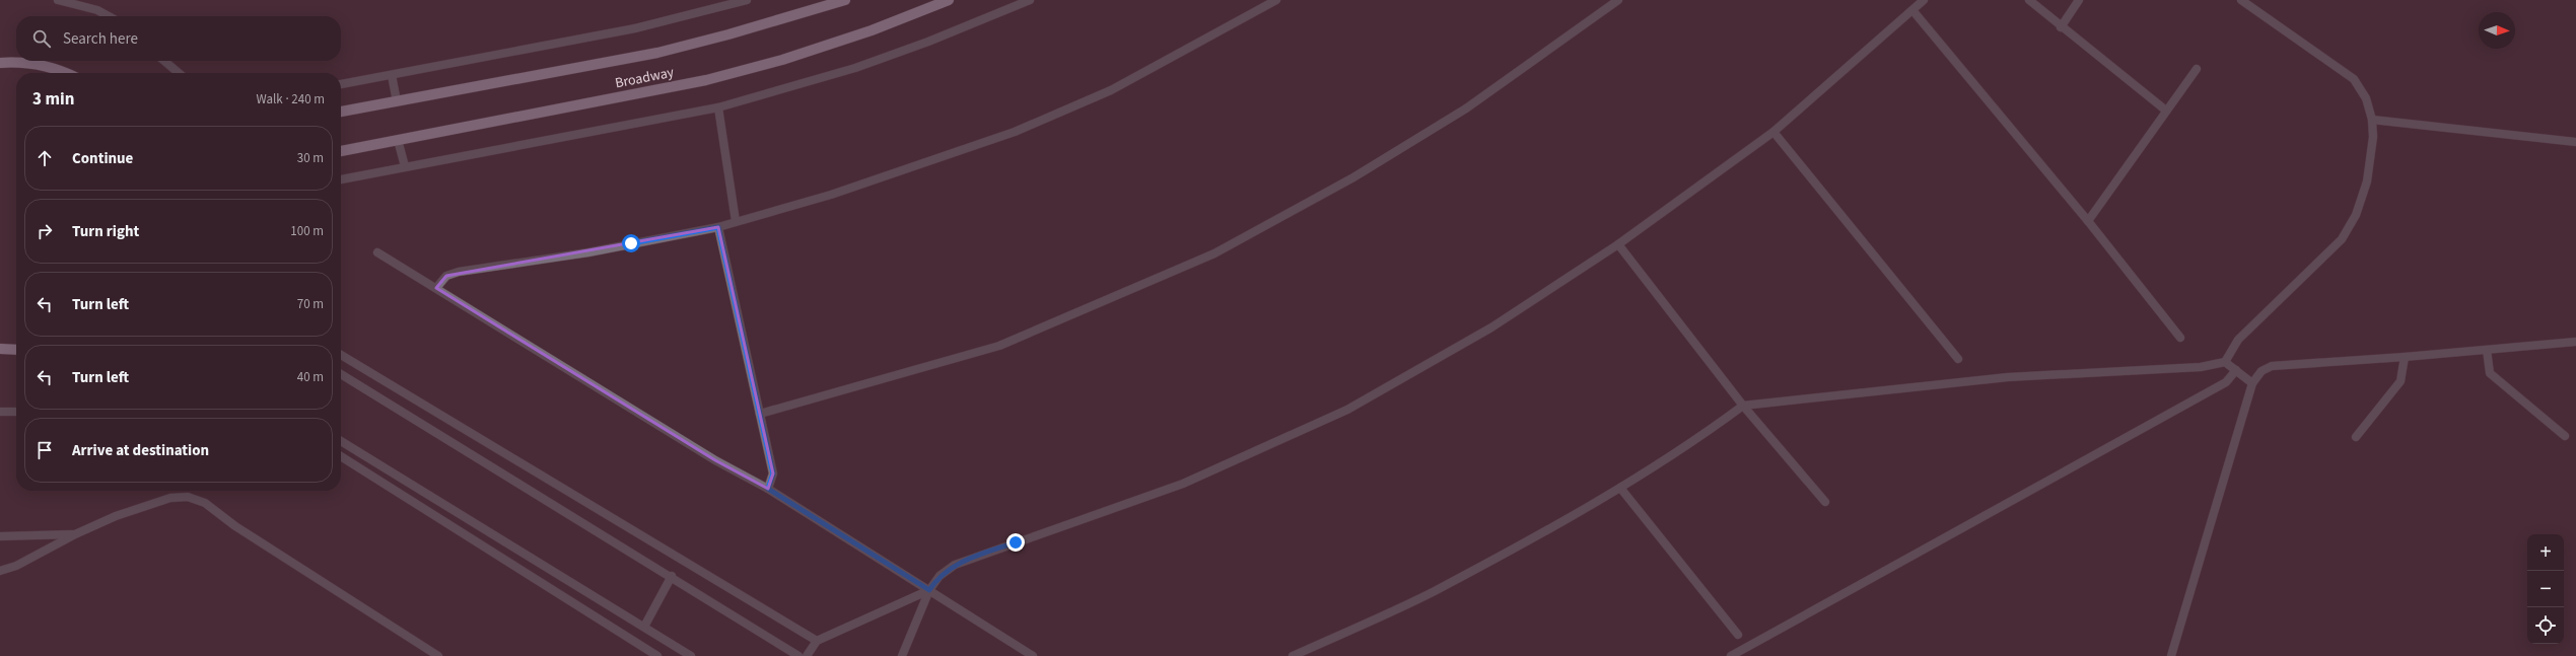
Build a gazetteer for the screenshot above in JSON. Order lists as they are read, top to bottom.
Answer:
{
  "streets": {
    "main road": ["Broadway"]
  },
  "north": "right",
  "page": {
    "search": "Search here",
    "heading": ["3 min", "Walk · 240 m"],
    "list": [
      ["Continue", "30 m"],
      ["Turn right", "100 m"],
      ["Turn left", "70 m"],
      ["Turn left", "40 m"],
      "Arrive at destination"
    ],
    "map_buttons": ["+", "−"]
  }
}
